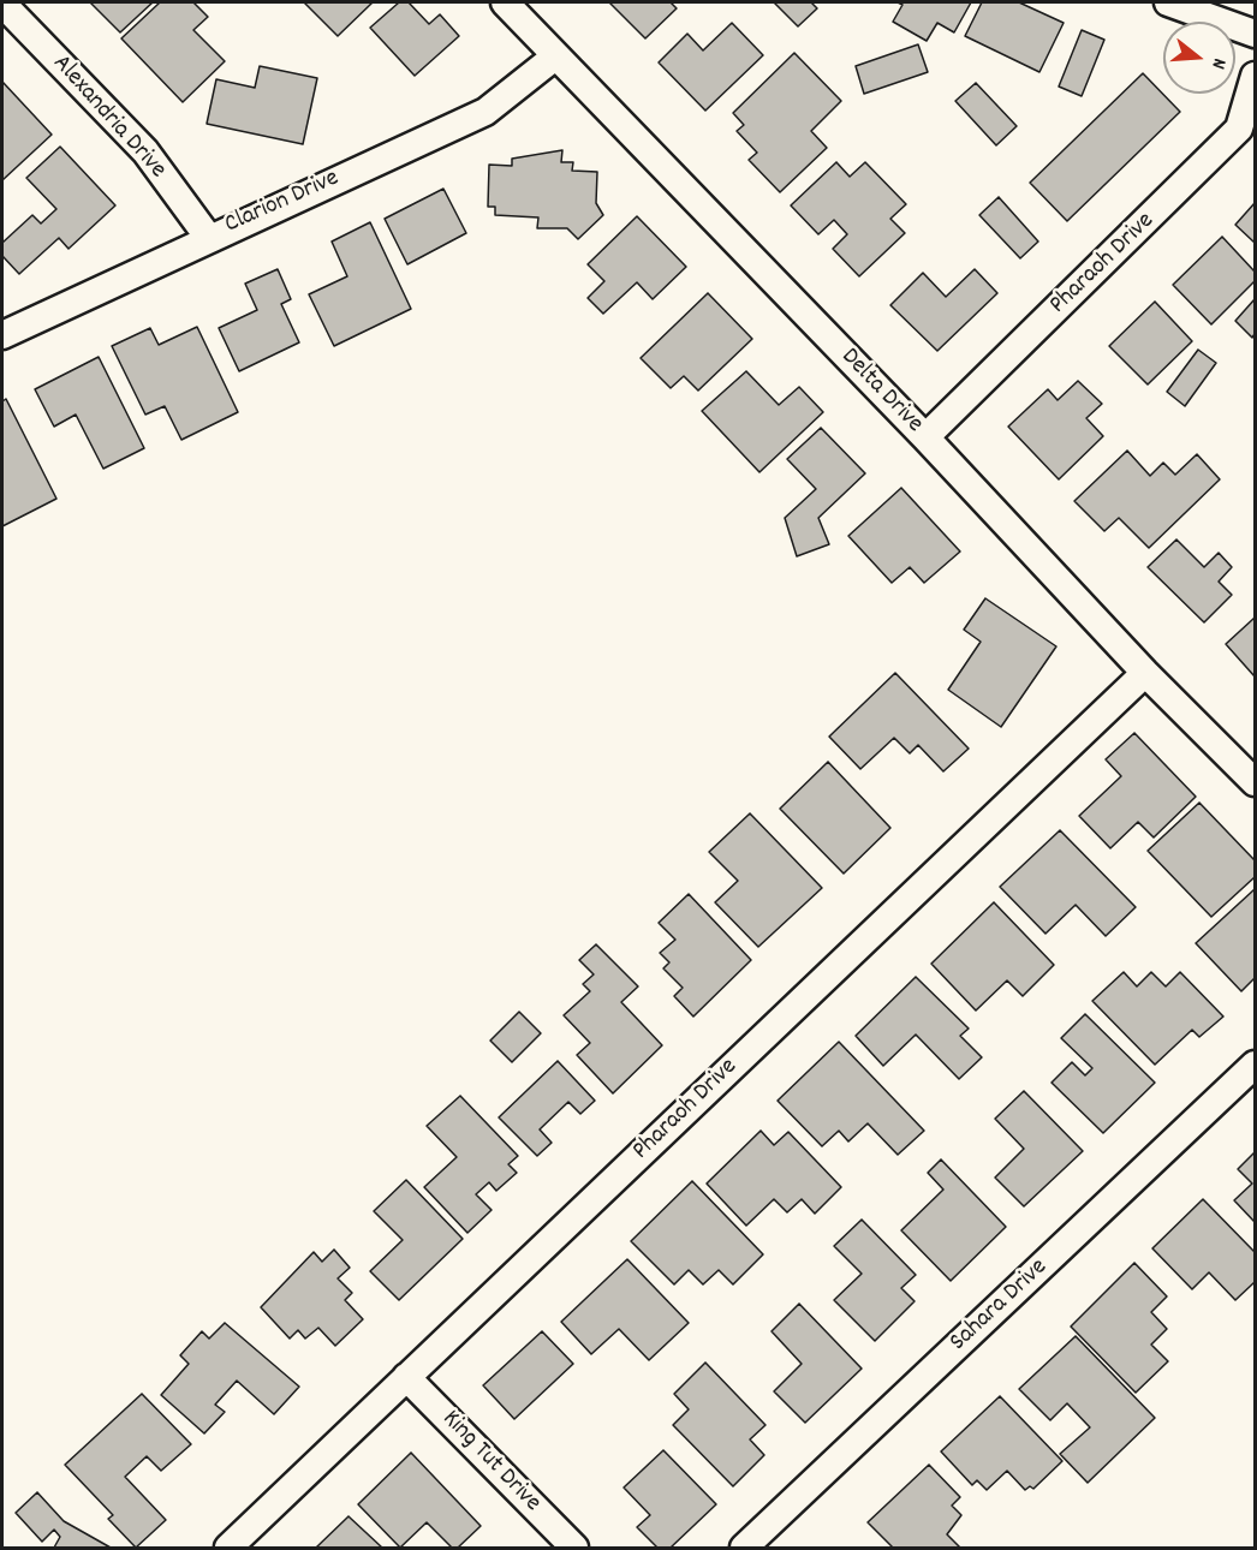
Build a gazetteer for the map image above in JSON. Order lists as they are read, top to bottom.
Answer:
{
  "streets": {
    "street": [
      "Alexandria Drive",
      "Clarion Drive",
      "Pharaoh Drive",
      "Delta Drive",
      "Sahara Drive",
      "King Tut Drive"
    ]
  },
  "crossings": [
    ["Alexandria Drive", "Clarion Drive"],
    ["Clarion Drive", "Delta Drive"],
    ["Pharaoh Drive", "Delta Drive"],
    ["Pharaoh Drive", "King Tut Drive"]
  ],
  "north": "right"
}
